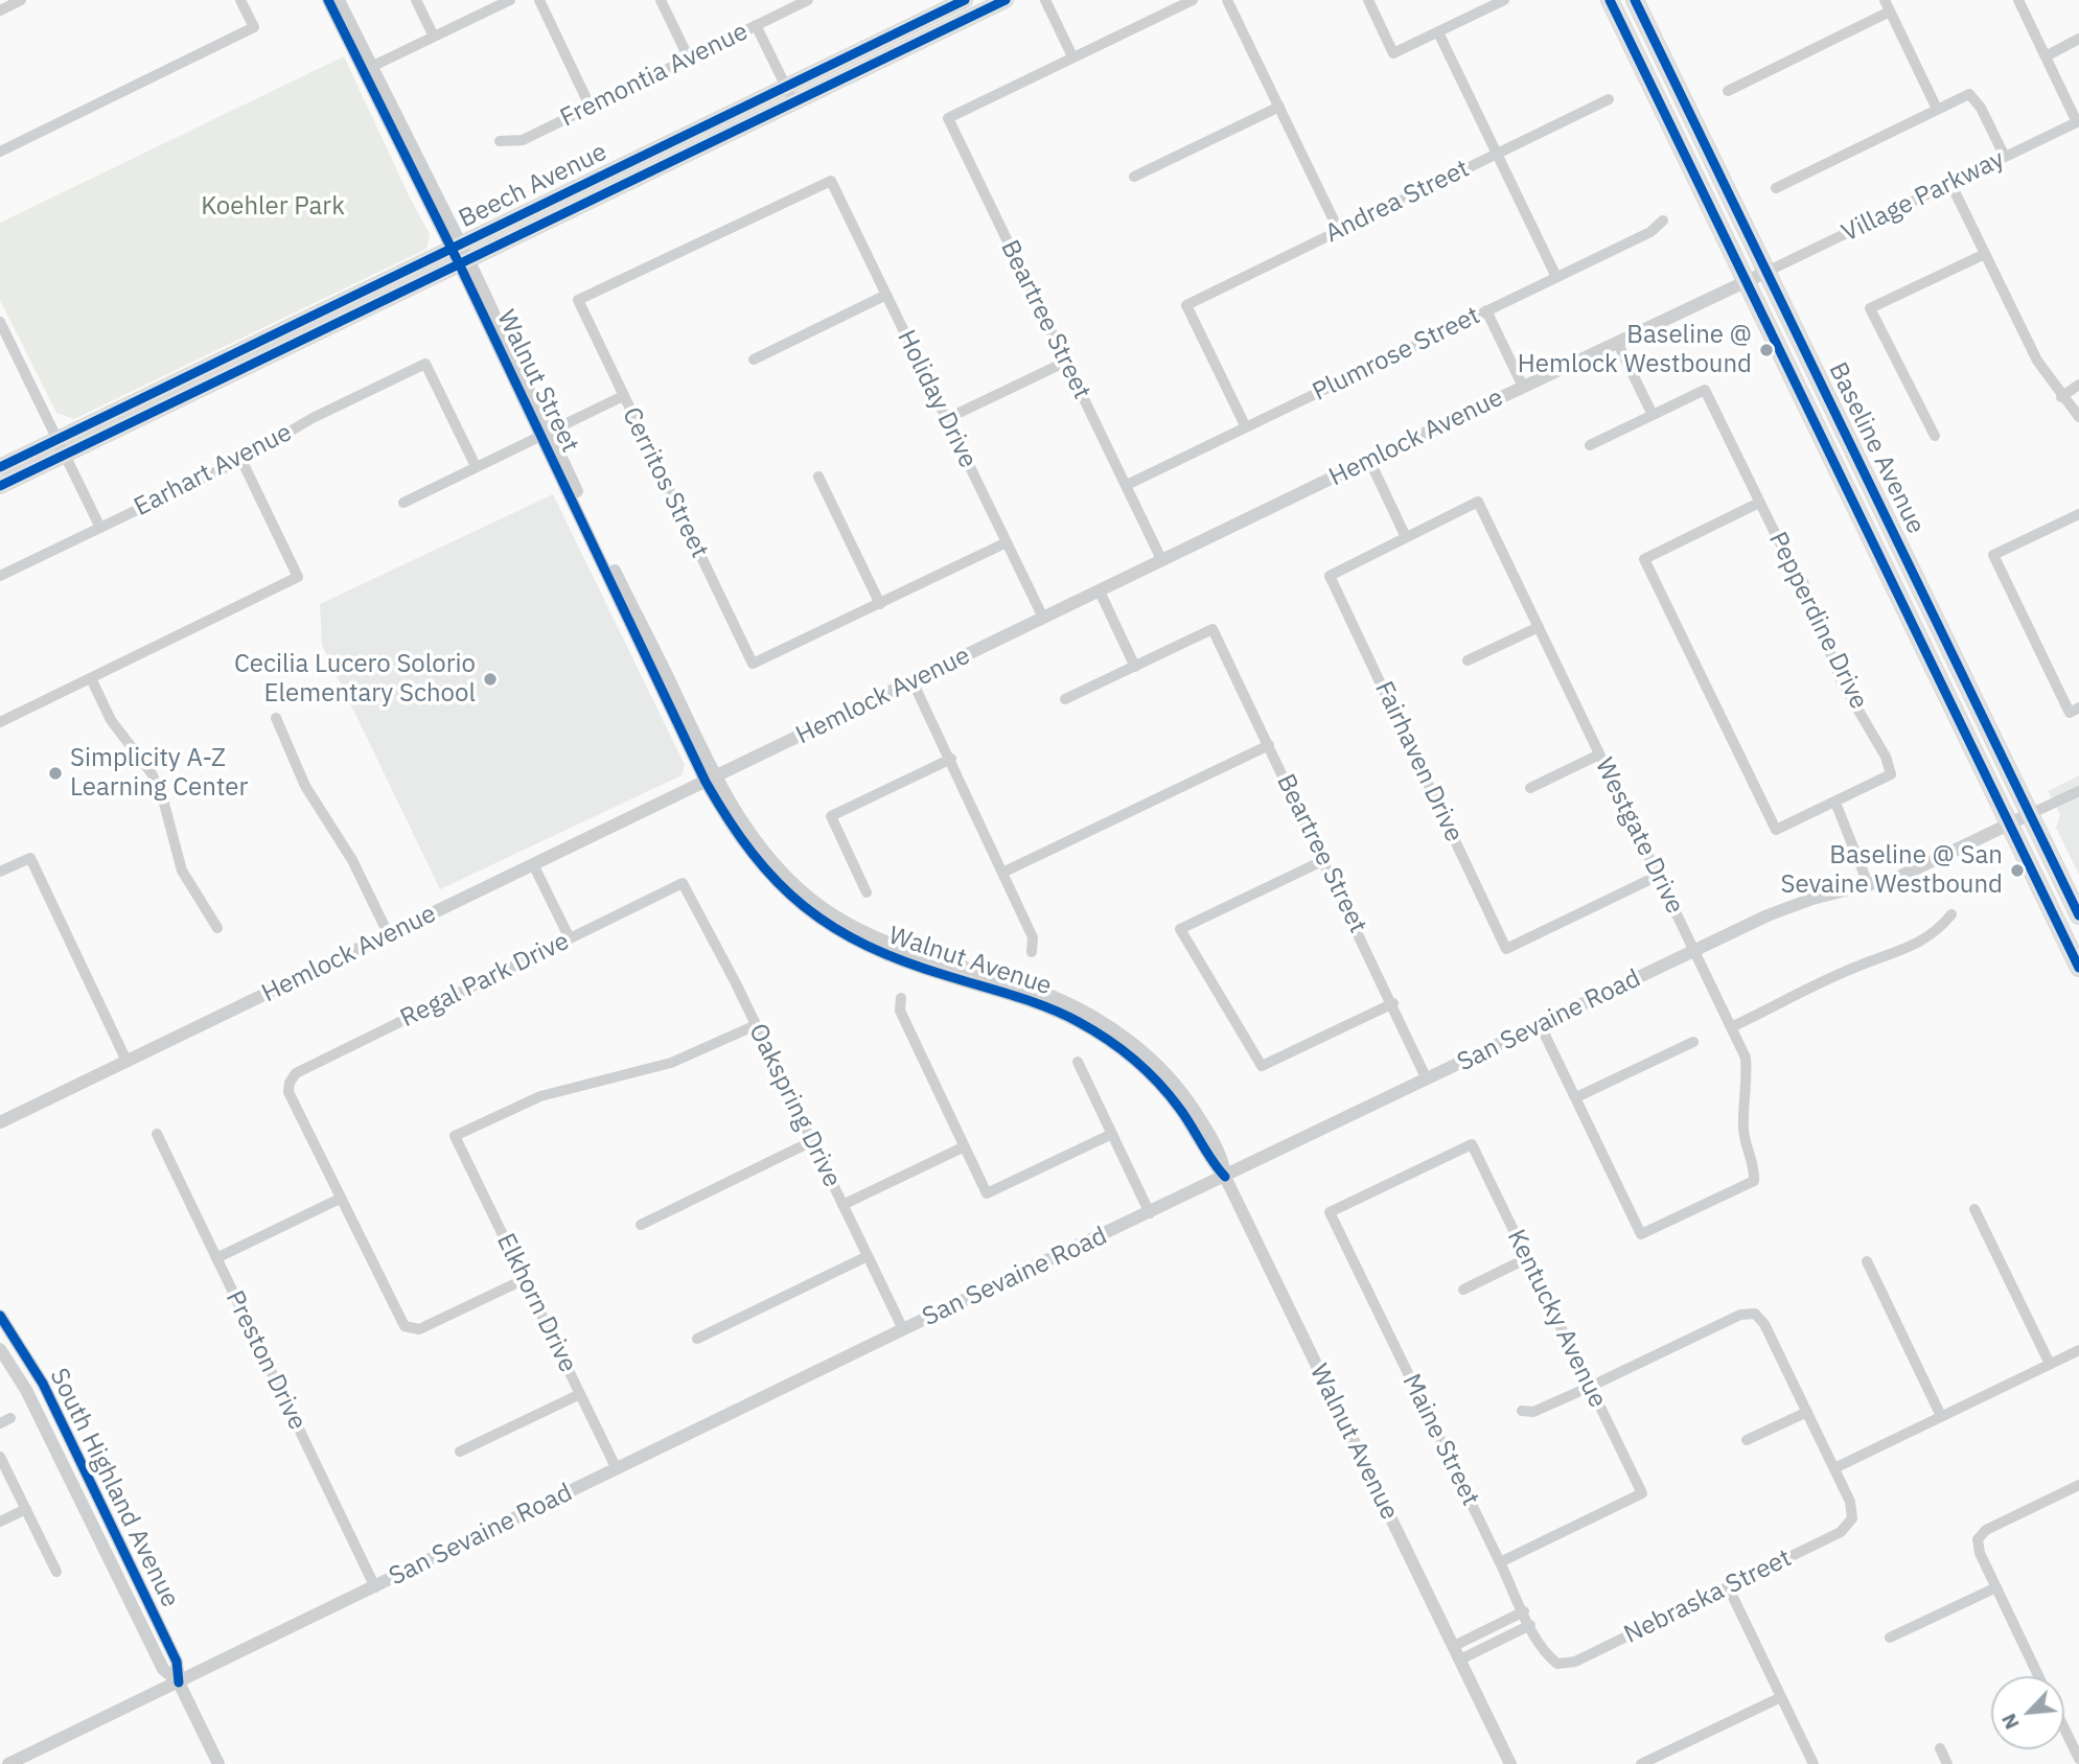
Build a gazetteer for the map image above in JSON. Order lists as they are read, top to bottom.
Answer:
{
  "streets": {
    "main road": ["Beech Avenue", "Baseline Avenue"],
    "street": [
      "Fremontia Avenue",
      "Village Parkway",
      "Andrea Street",
      "Beartree Street",
      "Plumrose Street",
      "Walnut Street",
      "Holiday Drive",
      "Hemlock Avenue",
      "Earhart Avenue",
      "Cerritos Street",
      "Pepperdine Drive",
      "Fairhaven Drive",
      "Westgate Drive",
      "Walnut Avenue",
      "Regal Park Drive",
      "San Sevaine Road",
      "Oakspring Drive",
      "Elkhorn Drive",
      "Kentucky Avenue",
      "Preston Drive",
      "Maine Street",
      "South Highland Avenue",
      "Nebraska Street"
    ]
  },
  "crossings": [
    ["Beech Avenue", "Walnut Street"],
    ["Village Parkway", "Hemlock Avenue"],
    ["Village Parkway", "Baseline Avenue"],
    ["Andrea Street", "Plumrose Street"],
    ["Beartree Street", "Plumrose Street"],
    ["Beartree Street", "Hemlock Avenue"],
    ["Beartree Street", "San Sevaine Road"],
    ["Walnut Street", "Hemlock Avenue"],
    ["Walnut Street", "Walnut Avenue"],
    ["Holiday Drive", "Hemlock Avenue"],
    ["Holiday Drive", "Cerritos Street"],
    ["Hemlock Avenue", "Baseline Avenue"],
    ["Hemlock Avenue", "Walnut Avenue"],
    ["Baseline Avenue", "San Sevaine Road"],
    ["Fairhaven Drive", "Westgate Drive"],
    ["Westgate Drive", "San Sevaine Road"],
    ["Walnut Avenue", "San Sevaine Road"],
    ["Regal Park Drive", "Oakspring Drive"],
    ["San Sevaine Road", "Oakspring Drive"],
    ["San Sevaine Road", "Elkhorn Drive"],
    ["San Sevaine Road", "Preston Drive"],
    ["San Sevaine Road", "South Highland Avenue"],
    ["Oakspring Drive", "Elkhorn Drive"],
    ["Kentucky Avenue", "Maine Street"],
    ["Maine Street", "Nebraska Street"]
  ],
  "parks": ["Koehler Park"],
  "places": [
    "Baseline @ Hemlock Westbound",
    "Cecilia Lucero Solorio Elementary School",
    "Simplicity A-Z Learning Center",
    "Baseline @ San Sevaine Westbound"
  ],
  "north": "bottom left"
}
